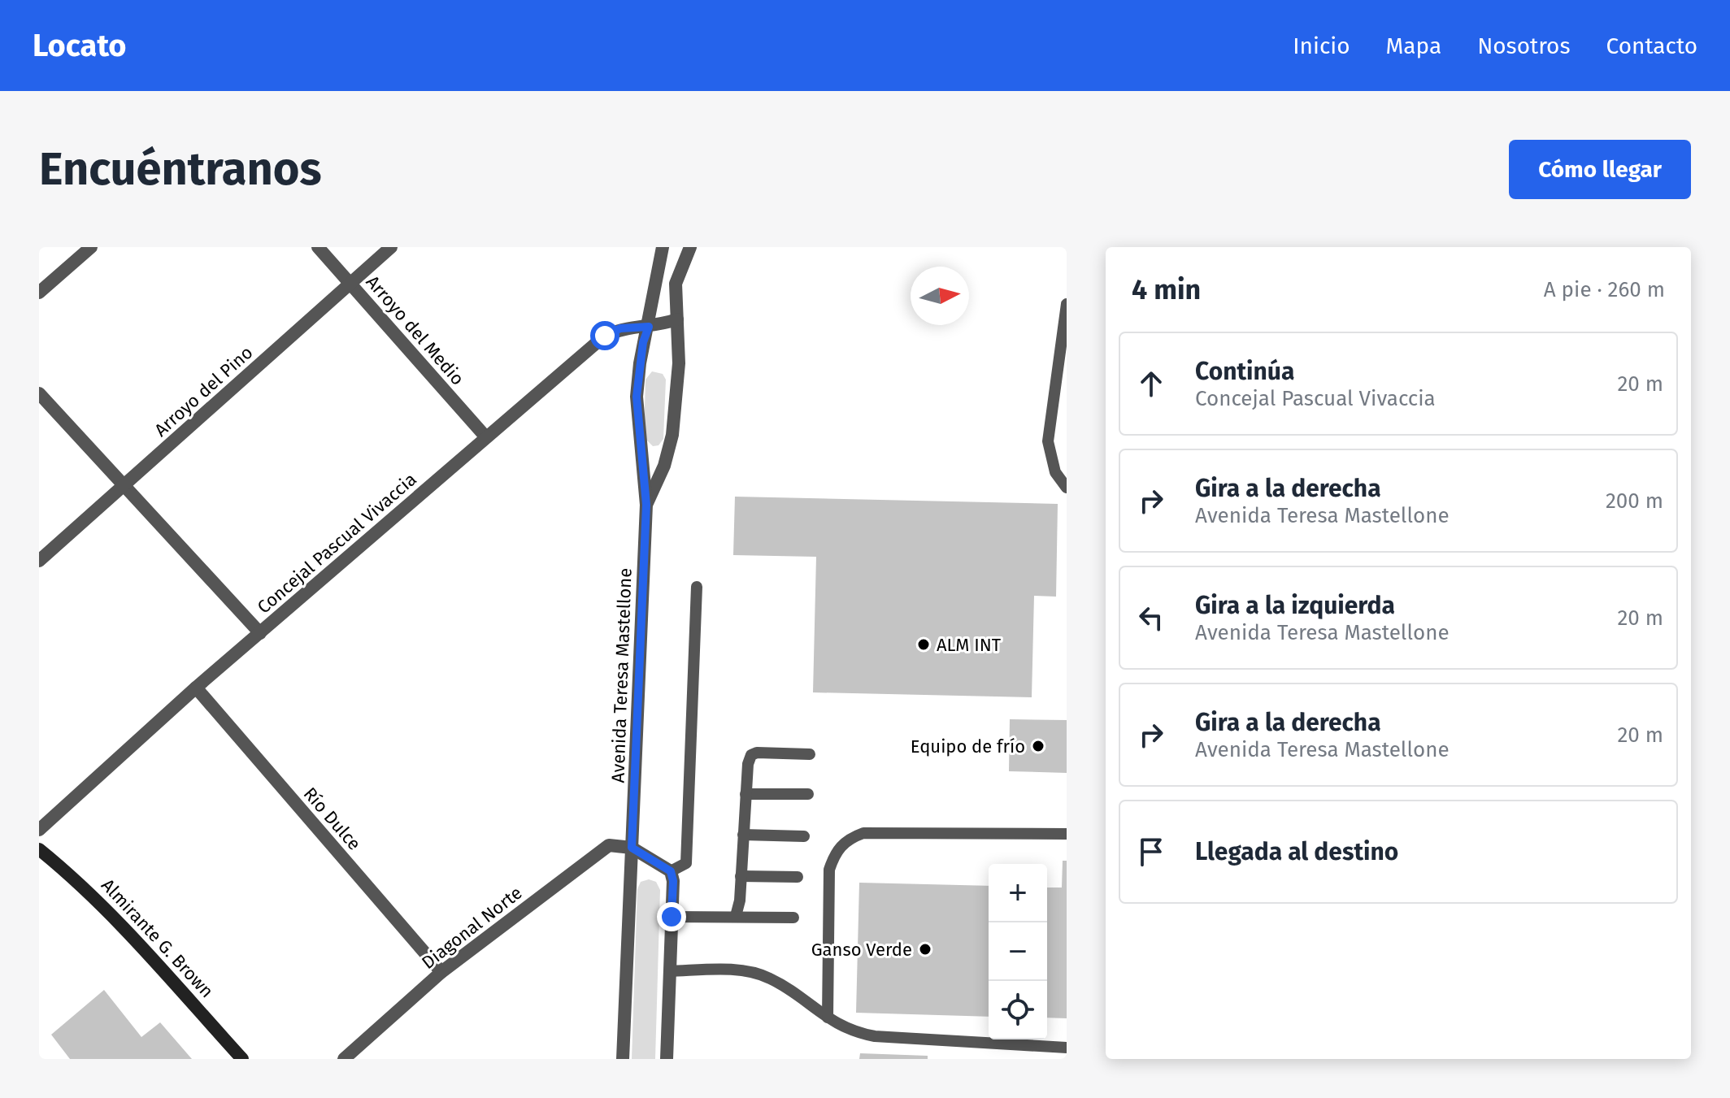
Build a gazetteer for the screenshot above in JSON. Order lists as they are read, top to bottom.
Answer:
{
  "streets": {
    "street": [
      "Arroyo del Medio",
      "Arroyo del Pino",
      "Concejal Pascual Vivaccia",
      "Avenida Teresa Mastellone",
      "Río Dulce",
      "Diagonal Norte",
      "Almirante G. Brown"
    ]
  },
  "crossings": [
    ["Arroyo del Medio", "Arroyo del Pino"],
    ["Arroyo del Medio", "Concejal Pascual Vivaccia"],
    ["Concejal Pascual Vivaccia", "Avenida Teresa Mastellone"],
    ["Concejal Pascual Vivaccia", "Río Dulce"],
    ["Avenida Teresa Mastellone", "Diagonal Norte"],
    ["Río Dulce", "Diagonal Norte"]
  ],
  "places": ["ALM INT", "Equipo de frío", "Ganso Verde"],
  "north": "right",
  "page": {
    "header": "Locato",
    "nav": [
      "Inicio",
      "Mapa",
      "Nosotros",
      "Contacto"
    ],
    "buttons": "Cómo llegar",
    "title": "Encuéntranos",
    "heading": ["4 min", "A pie · 260 m"],
    "list": [
      ["Continúa", "Concejal Pascual Vivaccia", "20 m"],
      ["Gira a la derecha", "Avenida Teresa Mastellone", "200 m"],
      ["Gira a la izquierda", "Avenida Teresa Mastellone", "20 m"],
      ["Gira a la derecha", "Avenida Teresa Mastellone", "20 m"],
      "Llegada al destino"
    ],
    "map_buttons": ["+", "−"]
  }
}
